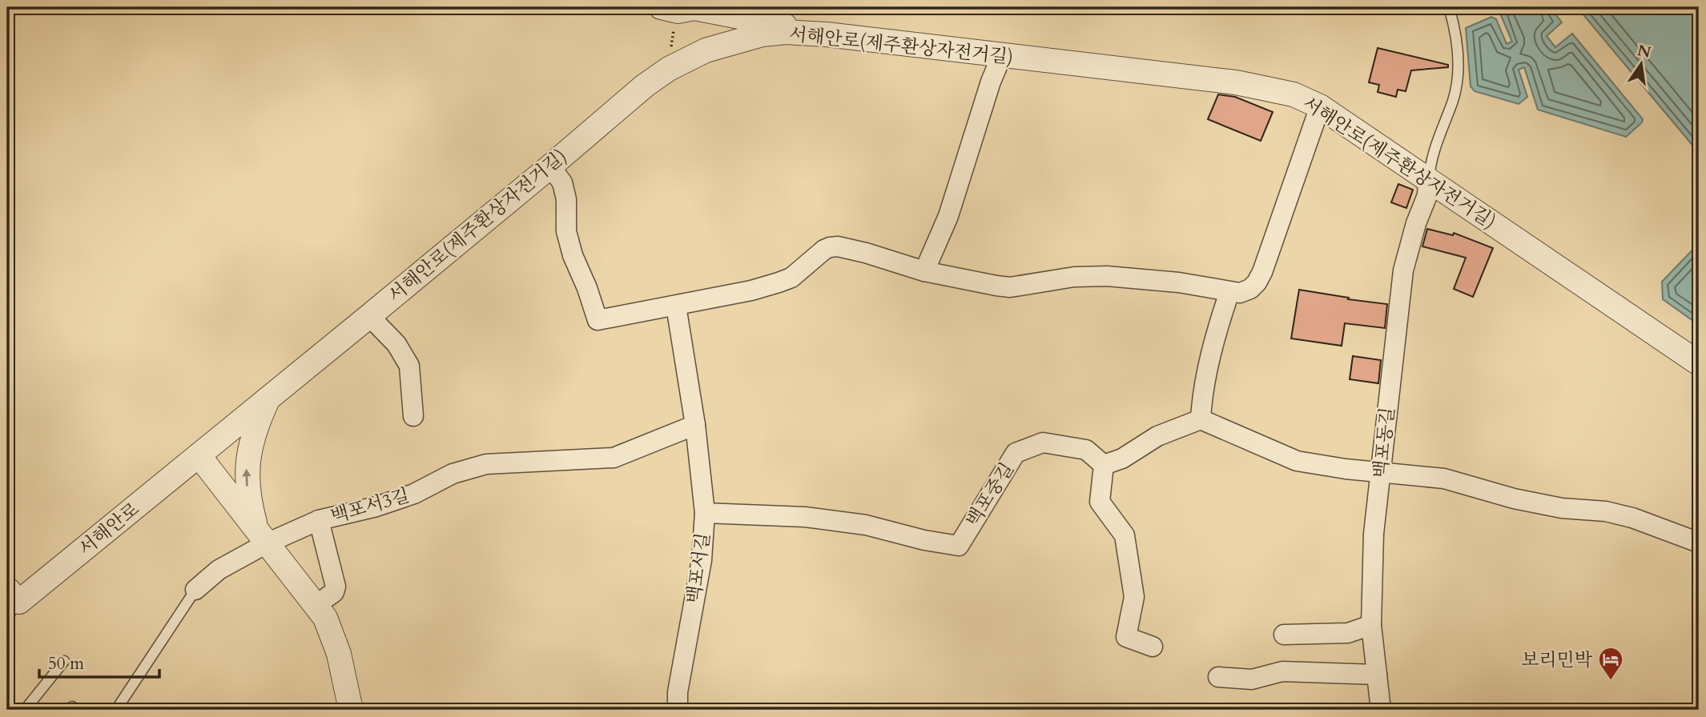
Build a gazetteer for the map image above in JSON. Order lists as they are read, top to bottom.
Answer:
{
  "streets": {
    "street": [
      "서해안로(제주환상자전거길)",
      "백포동길",
      "백포중길",
      "백포서3길",
      "서해안로",
      "백포서길"
    ]
  },
  "crossings": [
    ["서해안로(제주환상자전거길)", "백포동길"],
    ["서해안로(제주환상자전거길)", "서해안로"],
    ["백포중길", "백포서길"],
    ["백포서3길", "백포서길"]
  ],
  "places": {
    "hotel": ["보리민박"]
  },
  "scale_bar": "50 m",
  "north": "top"
}
